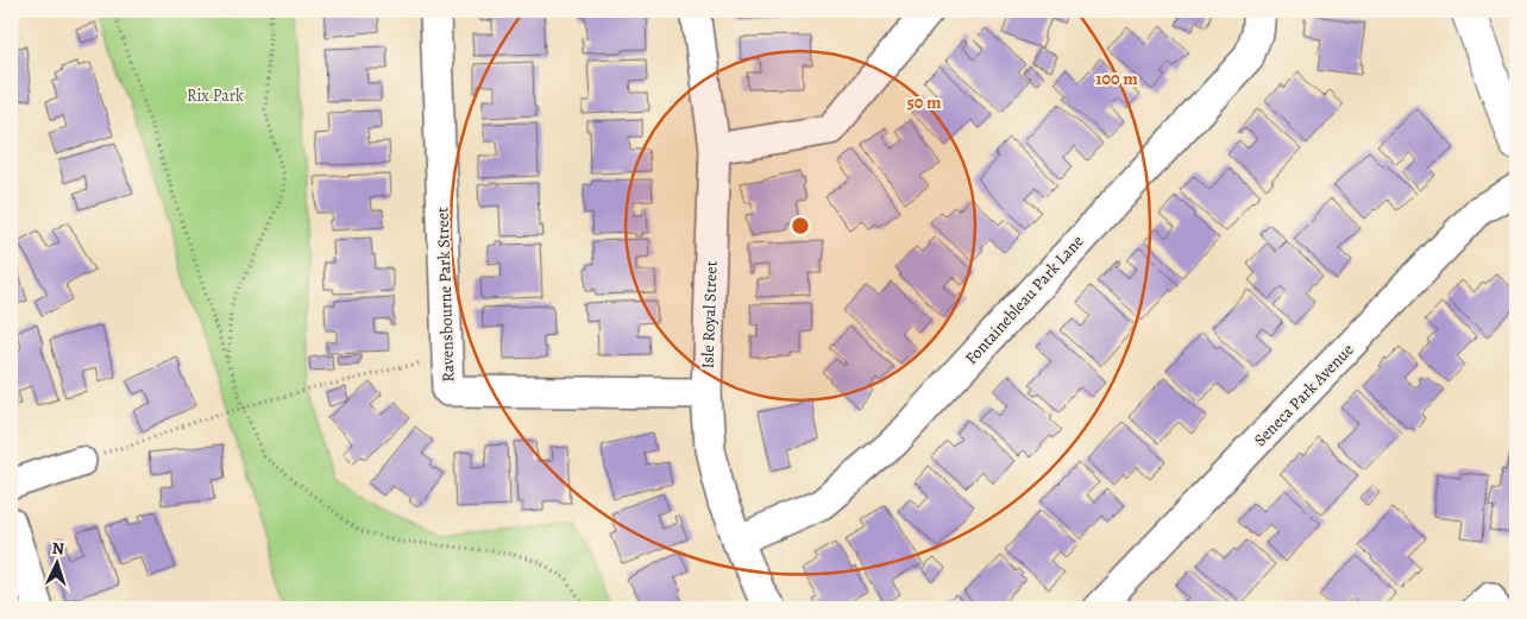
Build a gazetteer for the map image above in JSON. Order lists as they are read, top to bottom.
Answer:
{
  "streets": {
    "street": [
      "Ravensbourne Park Street",
      "Fontainebleau Park Lane",
      "Isle Royal Street",
      "Seneca Park Avenue"
    ]
  },
  "crossings": [
    ["Ravensbourne Park Street", "Isle Royal Street"],
    ["Fontainebleau Park Lane", "Isle Royal Street"]
  ],
  "parks": ["Rix Park"],
  "north": "top",
  "rings": ["100 m", "50 m"]
}
